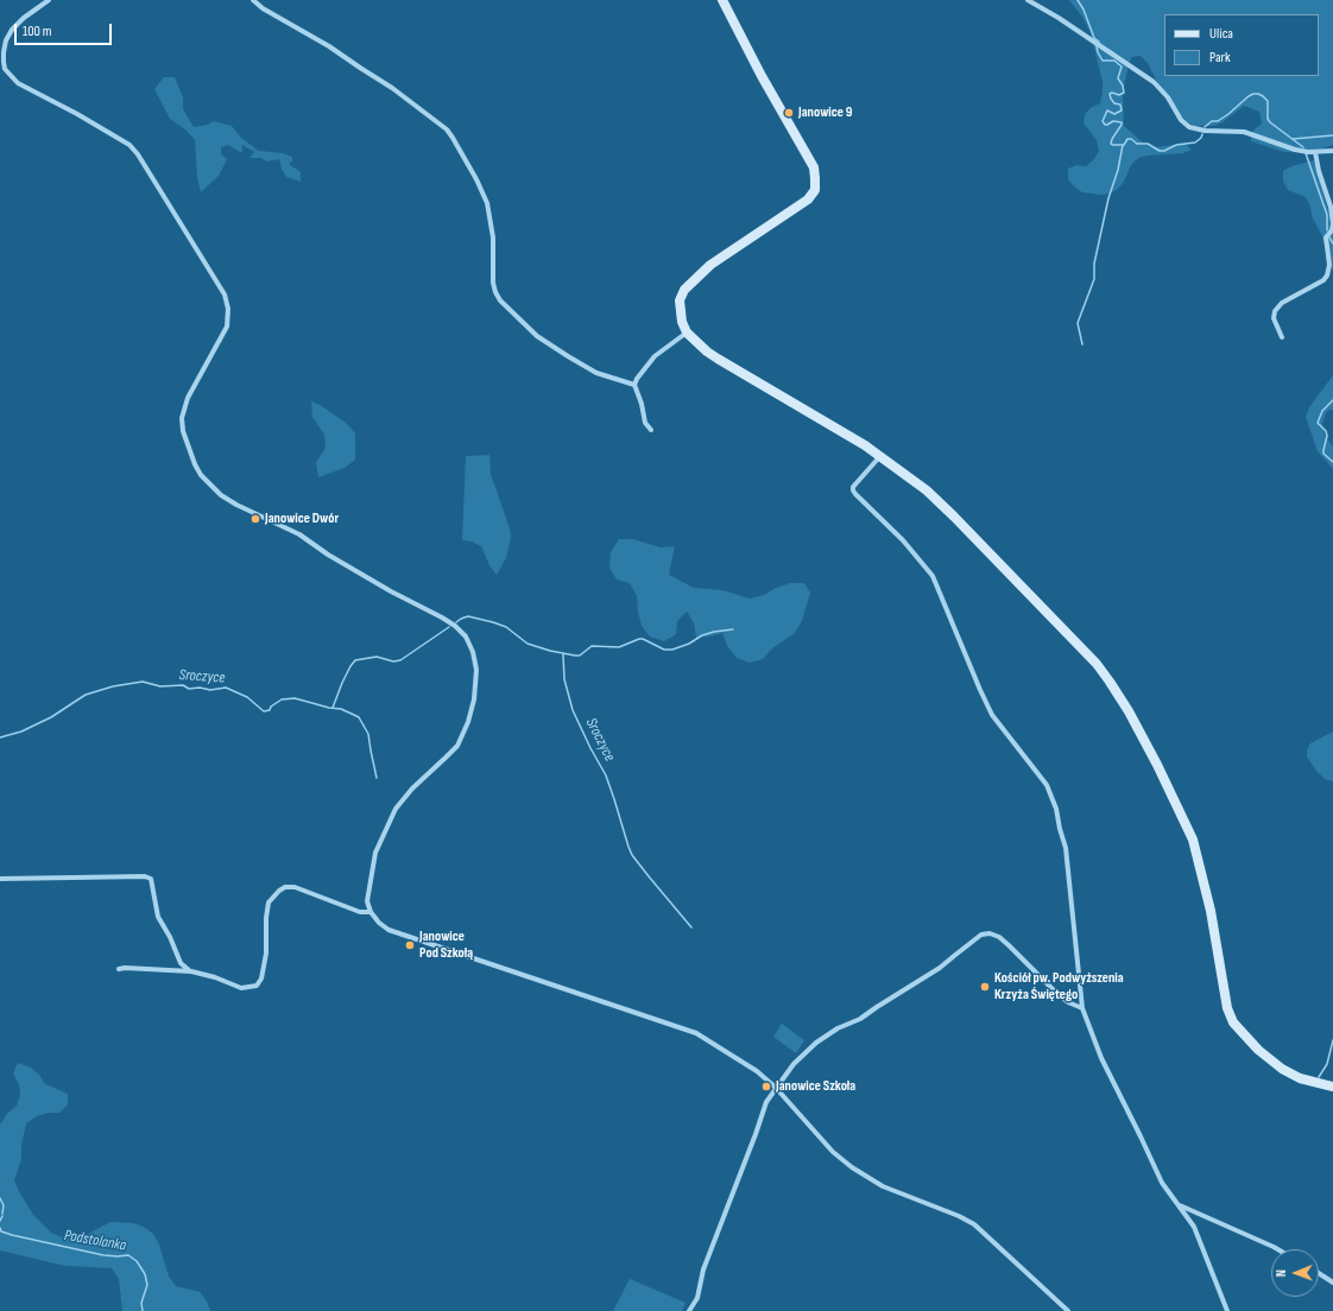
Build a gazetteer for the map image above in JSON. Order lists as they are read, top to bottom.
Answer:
{
  "water": ["Sroczyce", "Podstolanka"],
  "places": [
    "Janowice 9",
    "Janowice Dwór",
    "Janowice Pod Szkołą",
    "Kościół pw. Podwyższenia Krzyża Świętego",
    "Janowice Szkoła"
  ],
  "legend": ["Ulica", "Park"],
  "scale_bar": "100 m",
  "north": "left"
}
